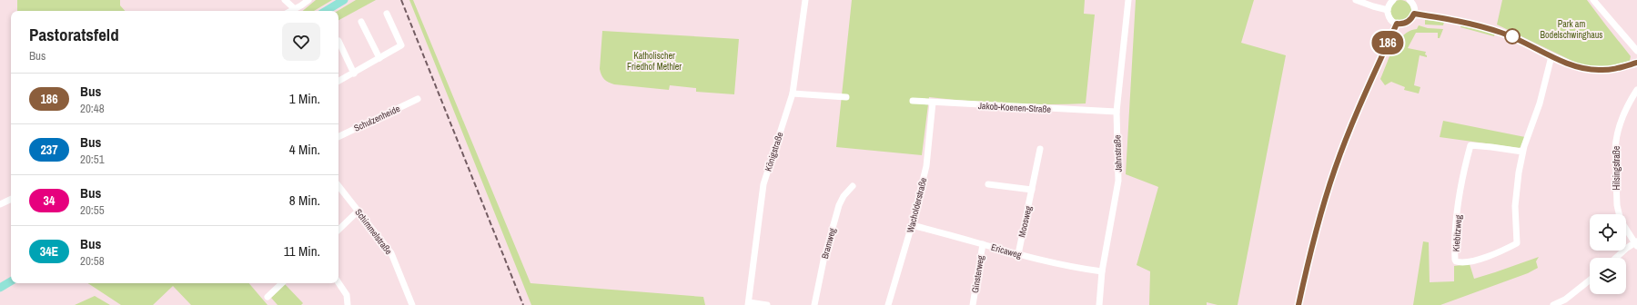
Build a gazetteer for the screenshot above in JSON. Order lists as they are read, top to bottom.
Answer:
{
  "streets": {
    "street": [
      "Jakob-Koenen-Straße",
      "Schulzenheide",
      "Königstraße",
      "Jahnstraße",
      "Hilsingstraße",
      "Wacholderstraße",
      "Moosweg",
      "Schimmelstraße",
      "Kiebitzweg",
      "Bramweg",
      "Ericaweg",
      "Ginsterweg"
    ]
  },
  "crossings": [
    ["Jakob-Koenen-Straße", "Jahnstraße"],
    ["Jakob-Koenen-Straße", "Wacholderstraße"],
    ["Jahnstraße", "Ericaweg"],
    ["Wacholderstraße", "Ericaweg"],
    ["Moosweg", "Ericaweg"],
    ["Ericaweg", "Ginsterweg"]
  ],
  "parks": ["Park am Bodelschwinghaus", "Katholischer Friedhof Methler"],
  "lines": ["bus line 186"],
  "page": {
    "on_map": "186",
    "heading": ["Pastoratsfeld", "Bus"],
    "list": [
      {
        "mark": "186",
        "name": "Bus",
        "note": "20:48",
        "value": "1 Min."
      },
      {
        "mark": "237",
        "name": "Bus",
        "note": "20:51",
        "value": "4 Min."
      },
      {
        "mark": "34",
        "name": "Bus",
        "note": "20:55",
        "value": "8 Min."
      },
      {
        "mark": "34E",
        "name": "Bus",
        "note": "20:58",
        "value": "11 Min."
      }
    ]
  }
}
